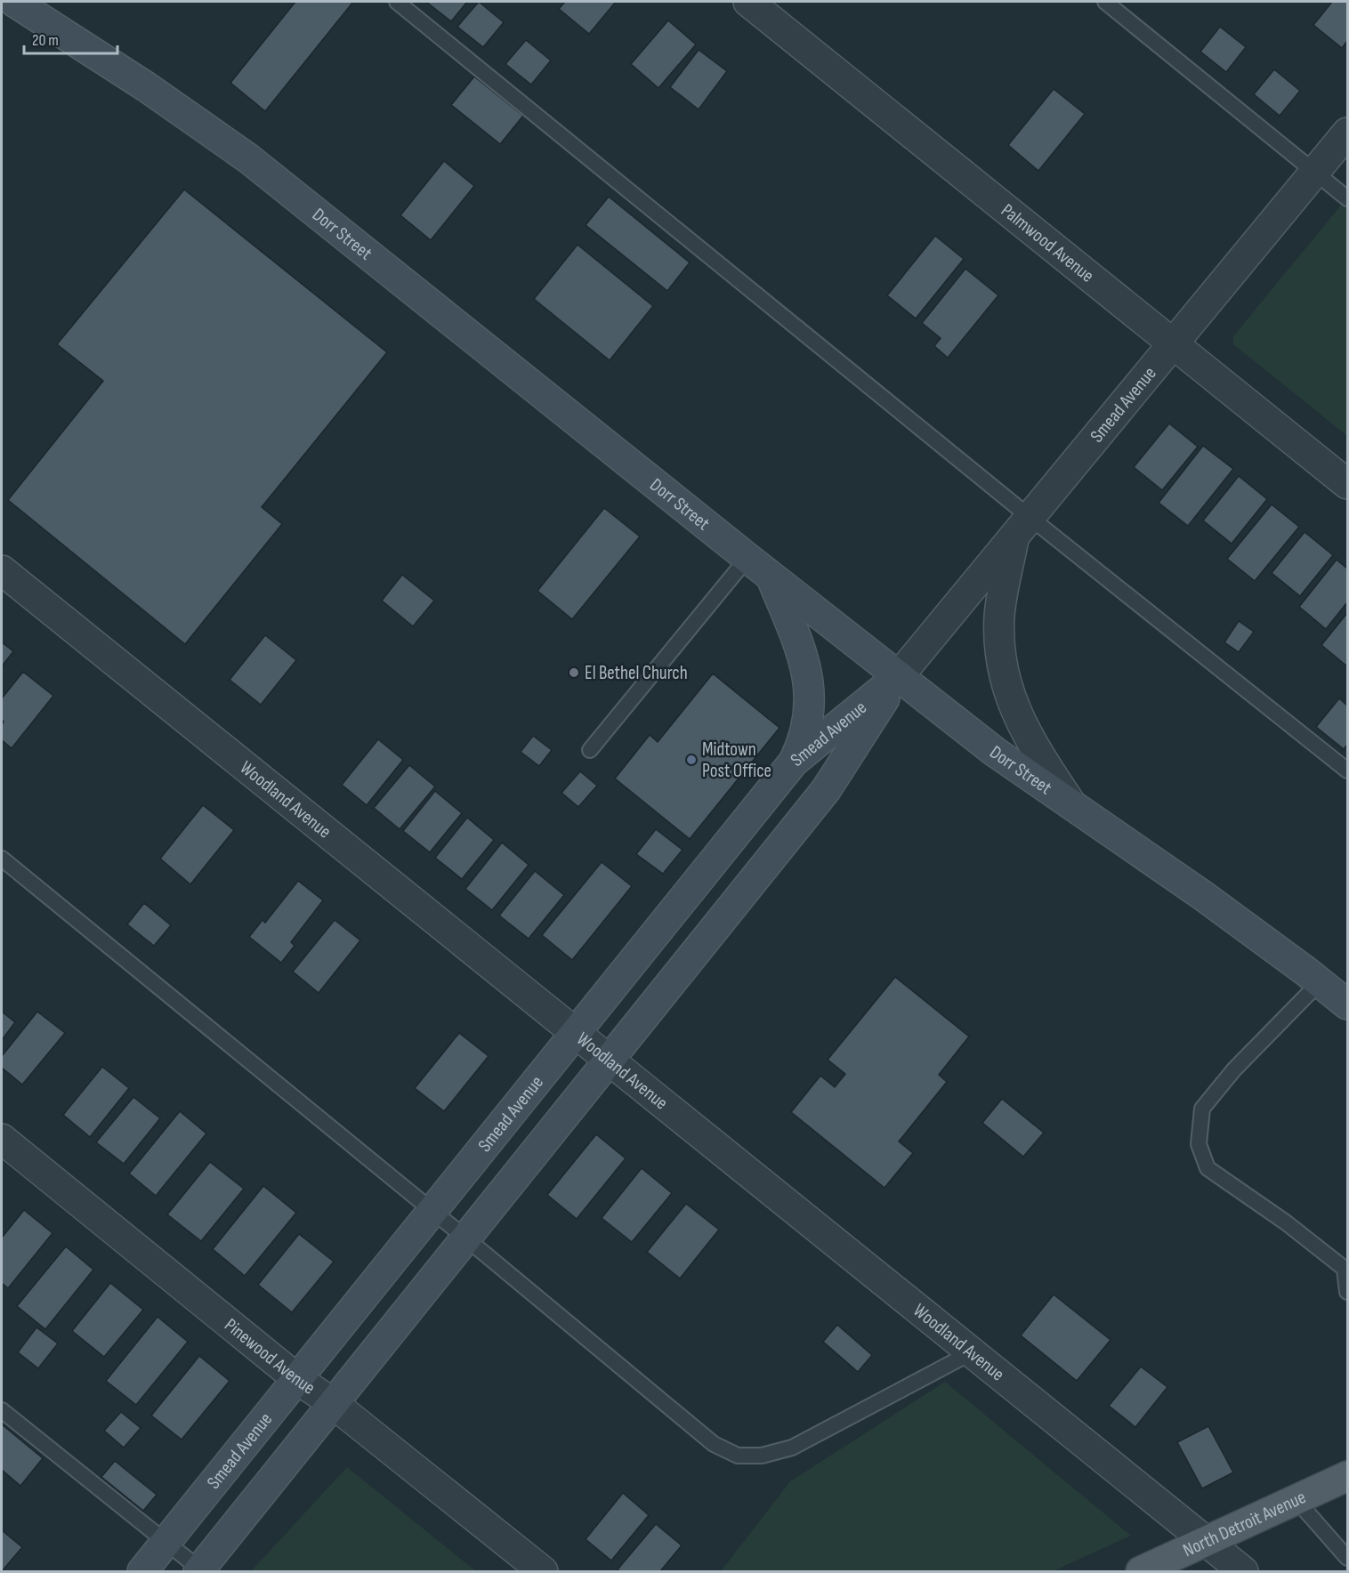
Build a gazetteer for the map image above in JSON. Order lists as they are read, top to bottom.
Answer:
{
  "streets": {
    "main road": ["North Detroit Avenue"],
    "street": [
      "Dorr Street",
      "Palmwood Avenue",
      "Smead Avenue",
      "Woodland Avenue",
      "Pinewood Avenue"
    ]
  },
  "crossings": [
    ["Dorr Street", "Smead Avenue"],
    ["Palmwood Avenue", "Smead Avenue"],
    ["Smead Avenue", "Woodland Avenue"],
    ["Smead Avenue", "Pinewood Avenue"],
    ["Woodland Avenue", "North Detroit Avenue"]
  ],
  "places": ["El Bethel Church", "Midtown Post Office"],
  "scale_bar": "20 m"
}
